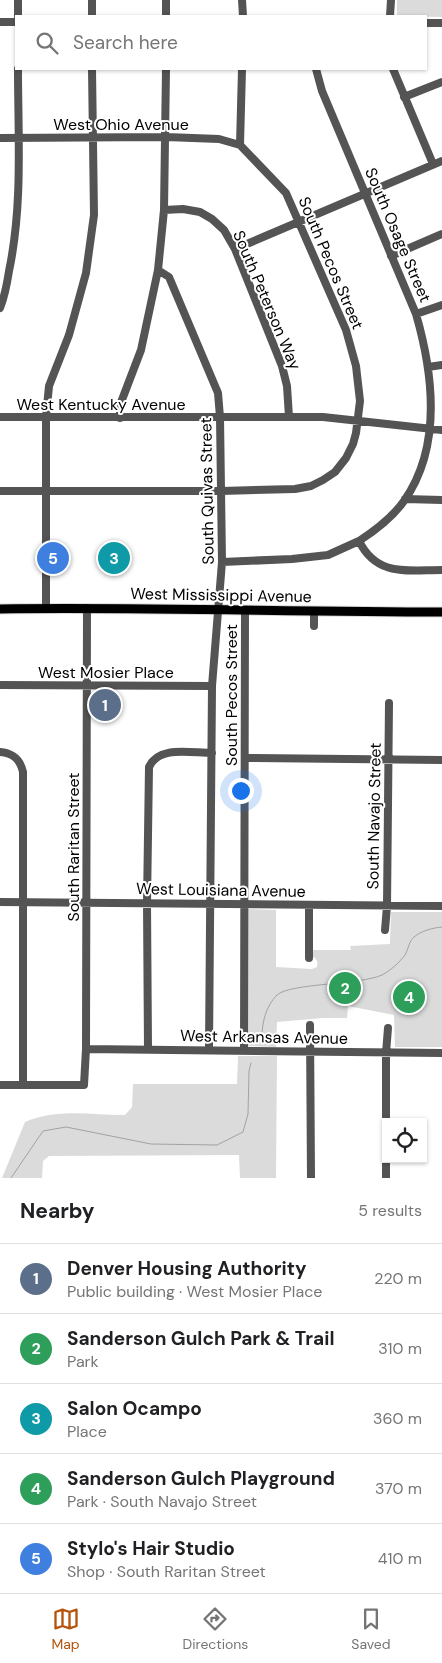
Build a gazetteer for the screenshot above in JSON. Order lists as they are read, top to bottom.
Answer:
{
  "streets": {
    "main road": ["West Mississippi Avenue"],
    "street": [
      "West Ohio Avenue",
      "South Osage Street",
      "South Pecos Street",
      "South Peterson Way",
      "West Kentucky Avenue",
      "South Quivas Street",
      "West Mosier Place",
      "South Navajo Street",
      "South Raritan Street",
      "West Louisiana Avenue",
      "West Arkansas Avenue"
    ]
  },
  "crossings": [
    ["West Ohio Avenue", "South Pecos Street"],
    ["South Osage Street", "West Kentucky Avenue"],
    ["South Osage Street", "South Quivas Street"],
    ["South Pecos Street", "West Kentucky Avenue"],
    ["South Pecos Street", "South Quivas Street"],
    ["South Pecos Street", "West Mississippi Avenue"],
    ["South Pecos Street", "West Louisiana Avenue"],
    ["South Pecos Street", "West Arkansas Avenue"],
    ["South Peterson Way", "West Kentucky Avenue"],
    ["West Kentucky Avenue", "South Quivas Street"],
    ["South Quivas Street", "West Mississippi Avenue"],
    ["South Quivas Street", "West Mosier Place"],
    ["South Quivas Street", "West Louisiana Avenue"],
    ["South Quivas Street", "West Arkansas Avenue"],
    ["West Mississippi Avenue", "South Raritan Street"],
    ["West Mosier Place", "South Raritan Street"],
    ["South Navajo Street", "West Louisiana Avenue"],
    ["South Raritan Street", "West Louisiana Avenue"],
    ["South Raritan Street", "West Arkansas Avenue"]
  ],
  "page": {
    "search": "Search here",
    "pins": [
      "3",
      "5",
      "1",
      "2",
      "4"
    ],
    "heading": ["Nearby", "5 results"],
    "list": [
      {
        "mark": "1",
        "name": "Denver Housing Authority",
        "note": "Public building · West Mosier Place",
        "value": "220 m"
      },
      {
        "mark": "2",
        "name": "Sanderson Gulch Park & Trail",
        "note": "Park",
        "value": "310 m"
      },
      {
        "mark": "3",
        "name": "Salon Ocampo",
        "note": "Place",
        "value": "360 m"
      },
      {
        "mark": "4",
        "name": "Sanderson Gulch Playground",
        "note": "Park · South Navajo Street",
        "value": "370 m"
      },
      {
        "mark": "5",
        "name": "Stylo's Hair Studio",
        "note": "Shop · South Raritan Street",
        "value": "410 m"
      }
    ],
    "nav": ["Map", "Directions", "Saved"]
  }
}
